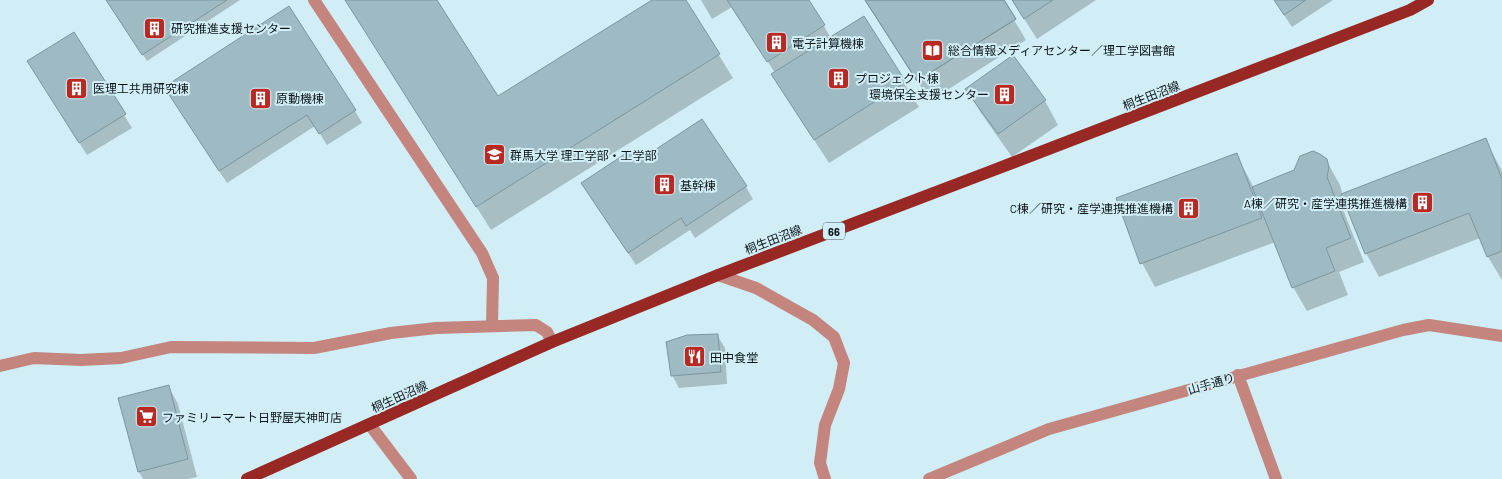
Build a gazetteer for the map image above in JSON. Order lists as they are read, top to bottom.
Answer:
{
  "streets": {
    "main road": ["桐生田沼線", "66"],
    "street": ["山手通り"]
  },
  "places": {
    "building": [
      "研究推進支援センター",
      "電子計算機棟",
      "プロジェクト棟",
      "医理工共用研究棟",
      "環境保全支援センター",
      "原動機棟",
      "基幹棟",
      "A棟／研究・産学連携推進機構",
      "C棟／研究・産学連携推進機構"
    ],
    "library": ["総合情報メディアセンター／理工学図書館"],
    "school or university": ["群馬大学 理工学部・工学部"],
    "restaurant": ["田中食堂"],
    "supermarket": ["ファミリーマート日野屋天神町店"]
  }
}
